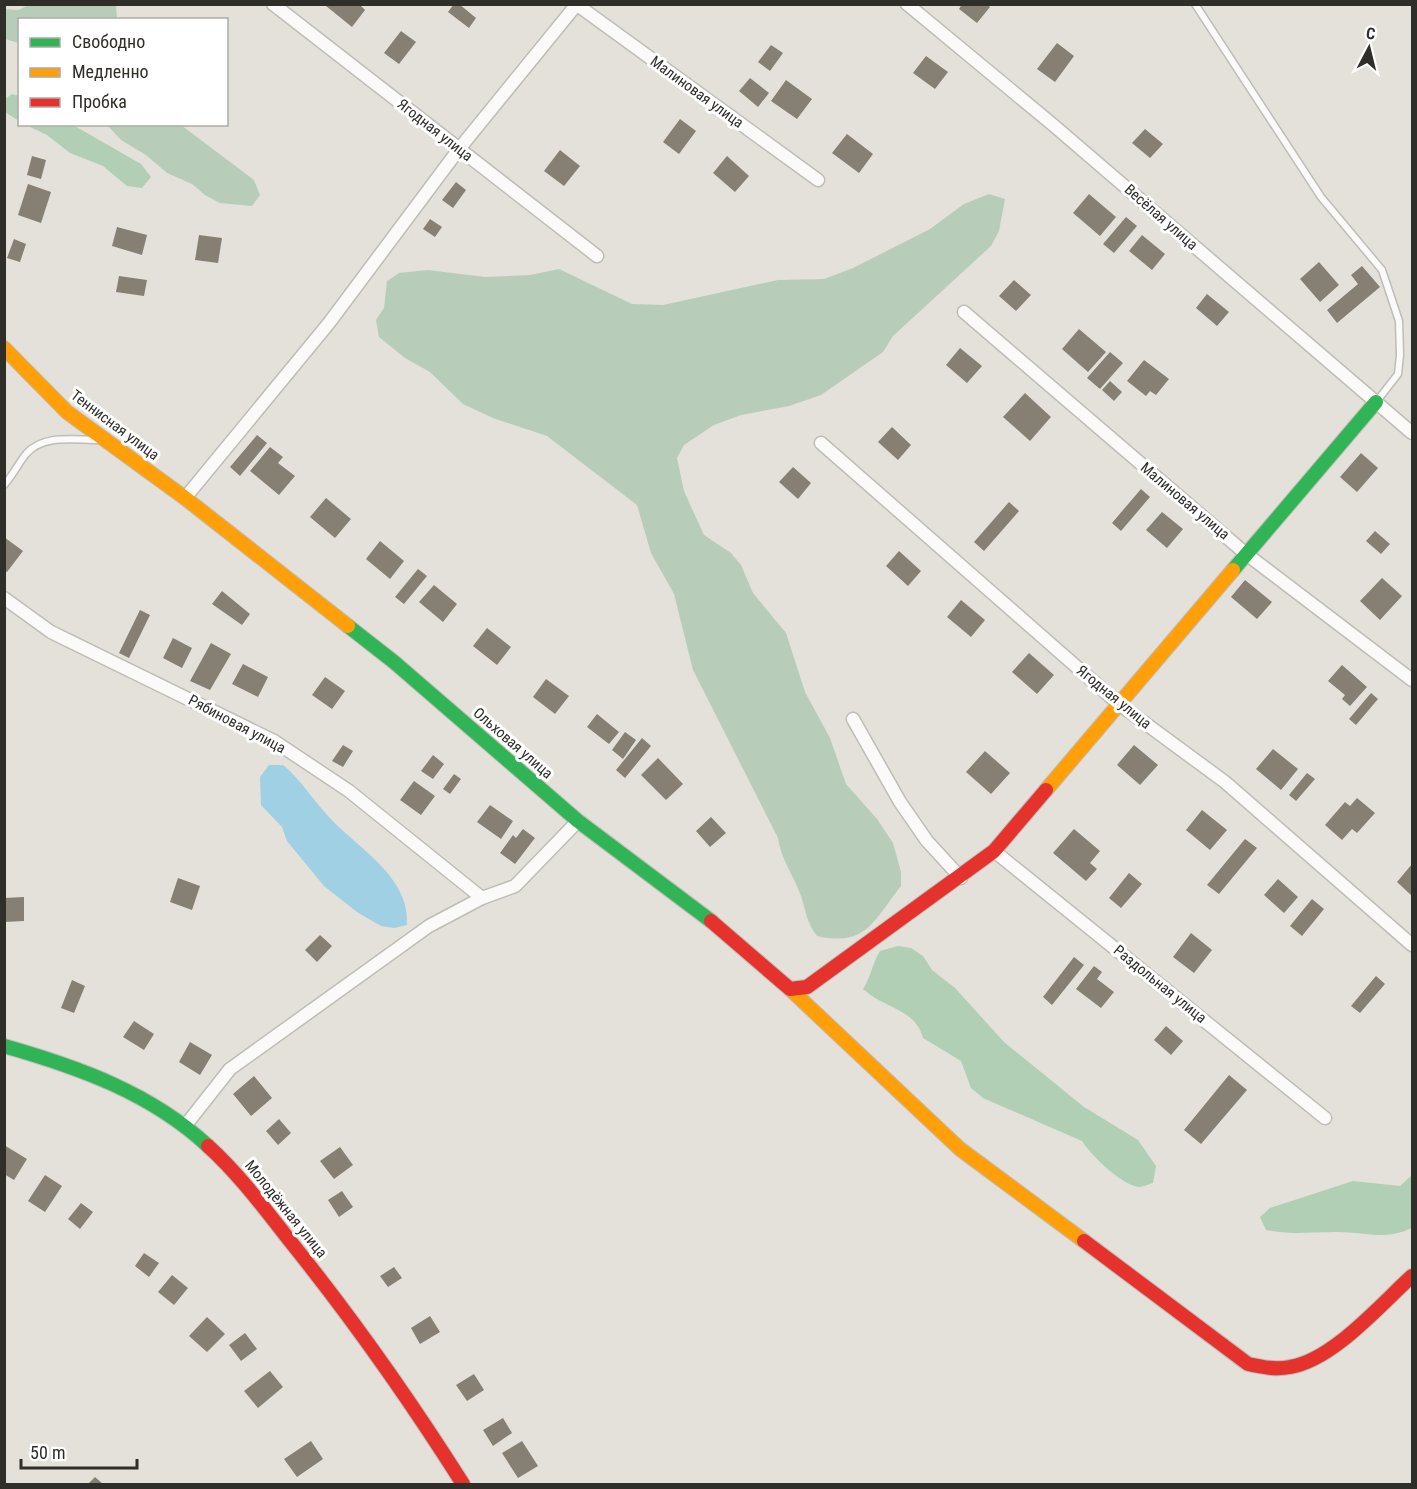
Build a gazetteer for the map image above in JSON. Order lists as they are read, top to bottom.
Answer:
{
  "streets": {
    "street": [
      "Малиновая улица",
      "Ягодная улица",
      "Весёлая улица",
      "Теннисная улица",
      "Рябиновая улица",
      "Ольховая улица",
      "Раздольная улица",
      "Молодёжная улица"
    ]
  },
  "crossings": [
    ["Теннисная улица", "Ольховая улица"]
  ],
  "legend": ["Свободно", "Медленно", "Пробка"],
  "scale_bar": "50 m",
  "north": "top"
}
